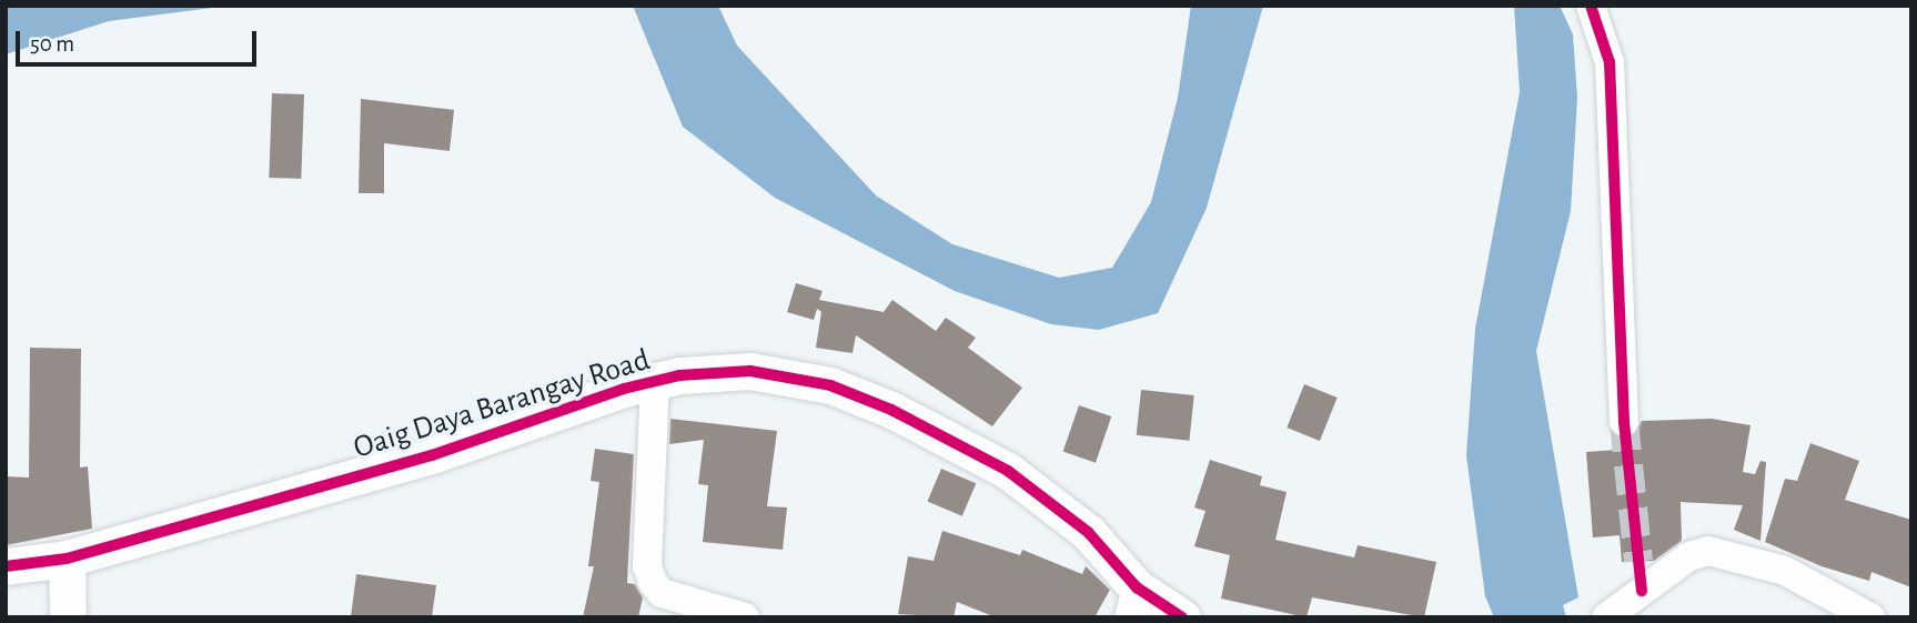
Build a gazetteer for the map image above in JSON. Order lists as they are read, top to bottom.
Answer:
{
  "streets": {
    "street": ["Oaig Daya Barangay Road"]
  },
  "scale_bar": "50 m"
}
